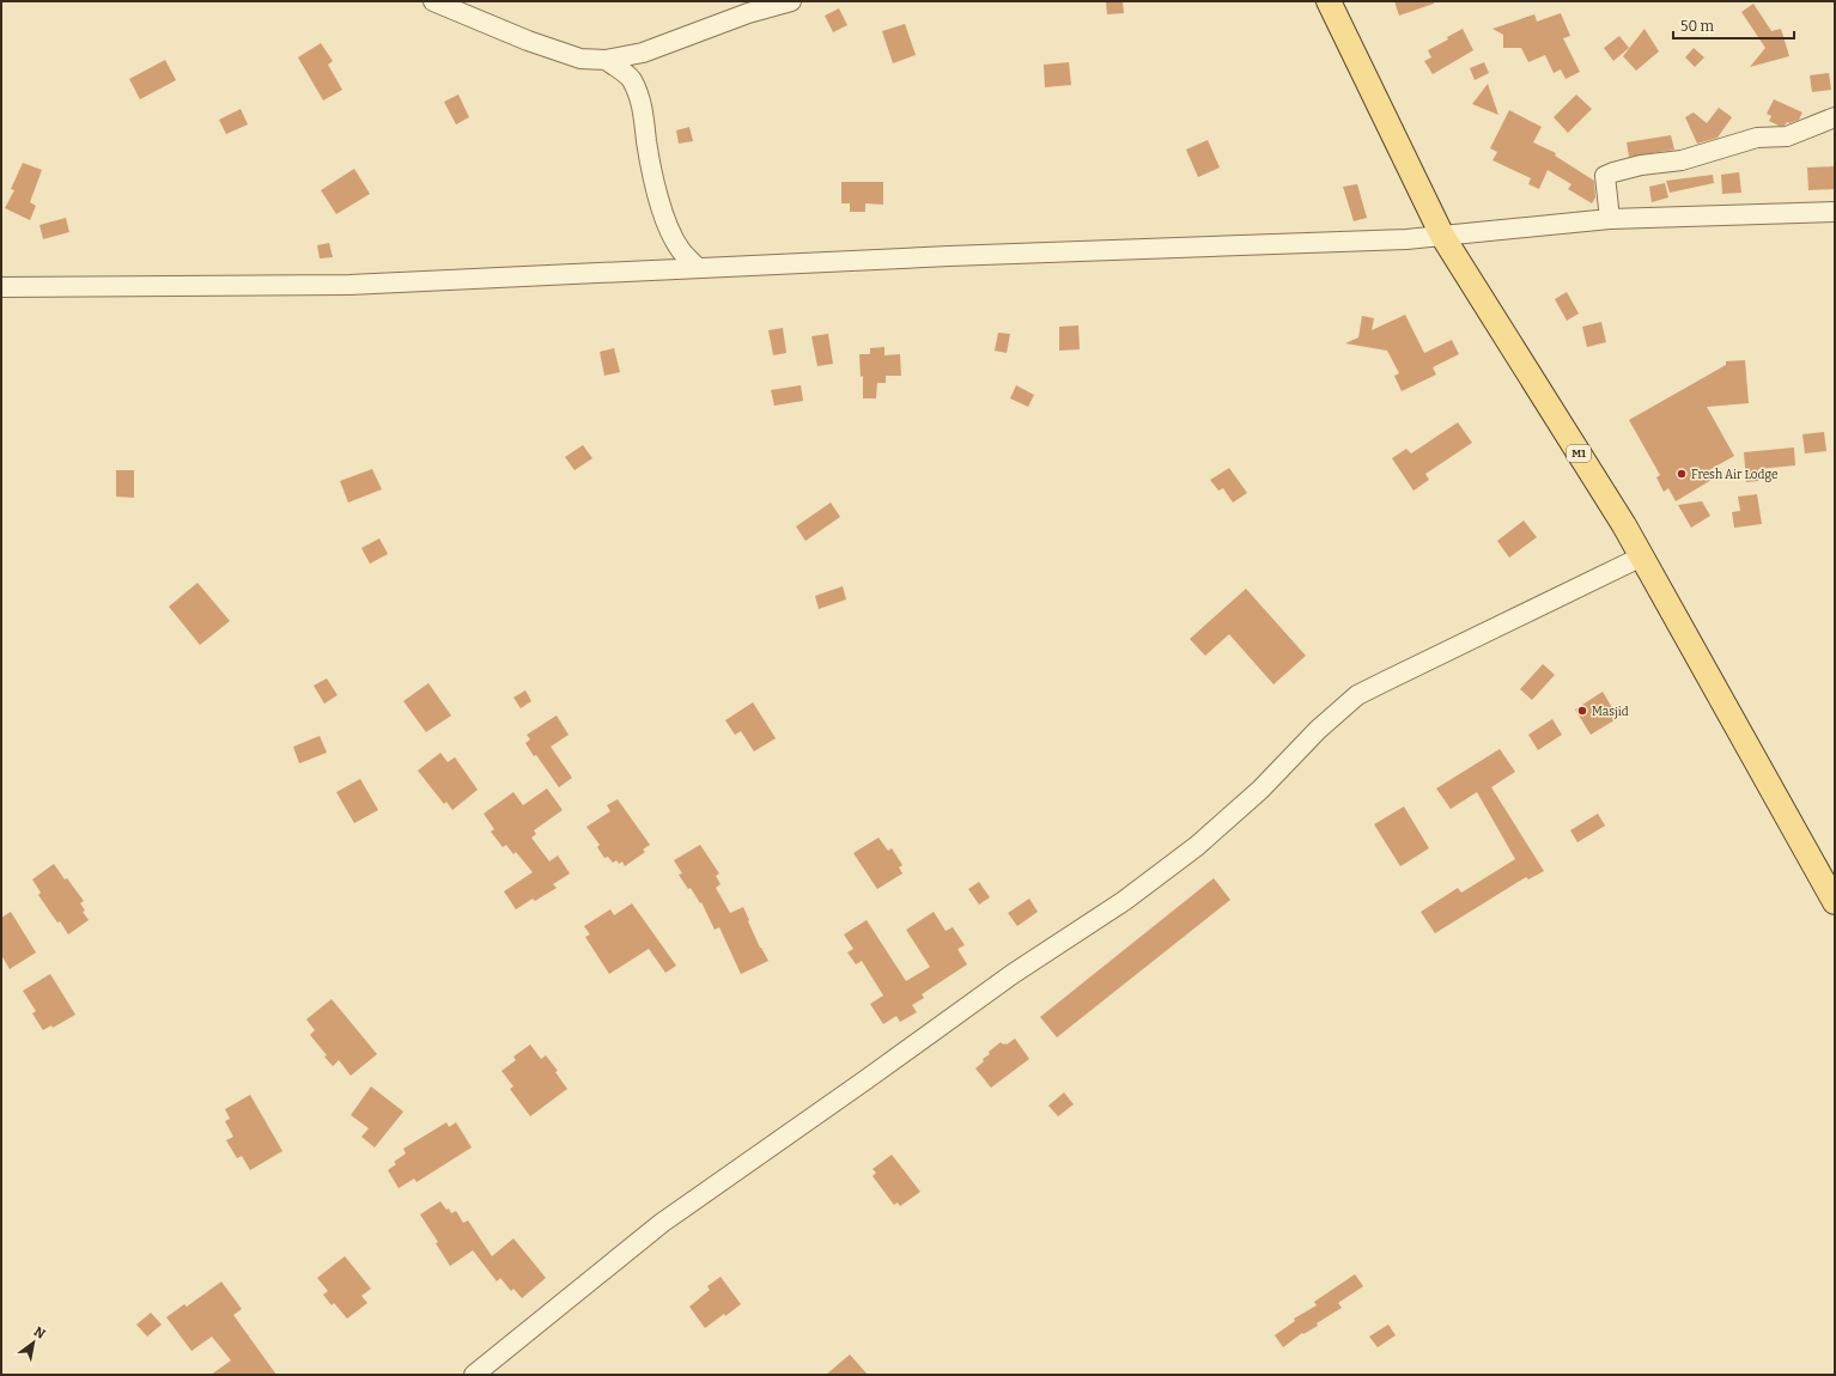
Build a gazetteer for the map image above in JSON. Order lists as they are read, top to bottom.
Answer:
{
  "streets": {
    "main road": ["M1"]
  },
  "places": ["Fresh Air Lodge", "Masjid"],
  "scale_bar": "50 m",
  "north": "top right"
}
